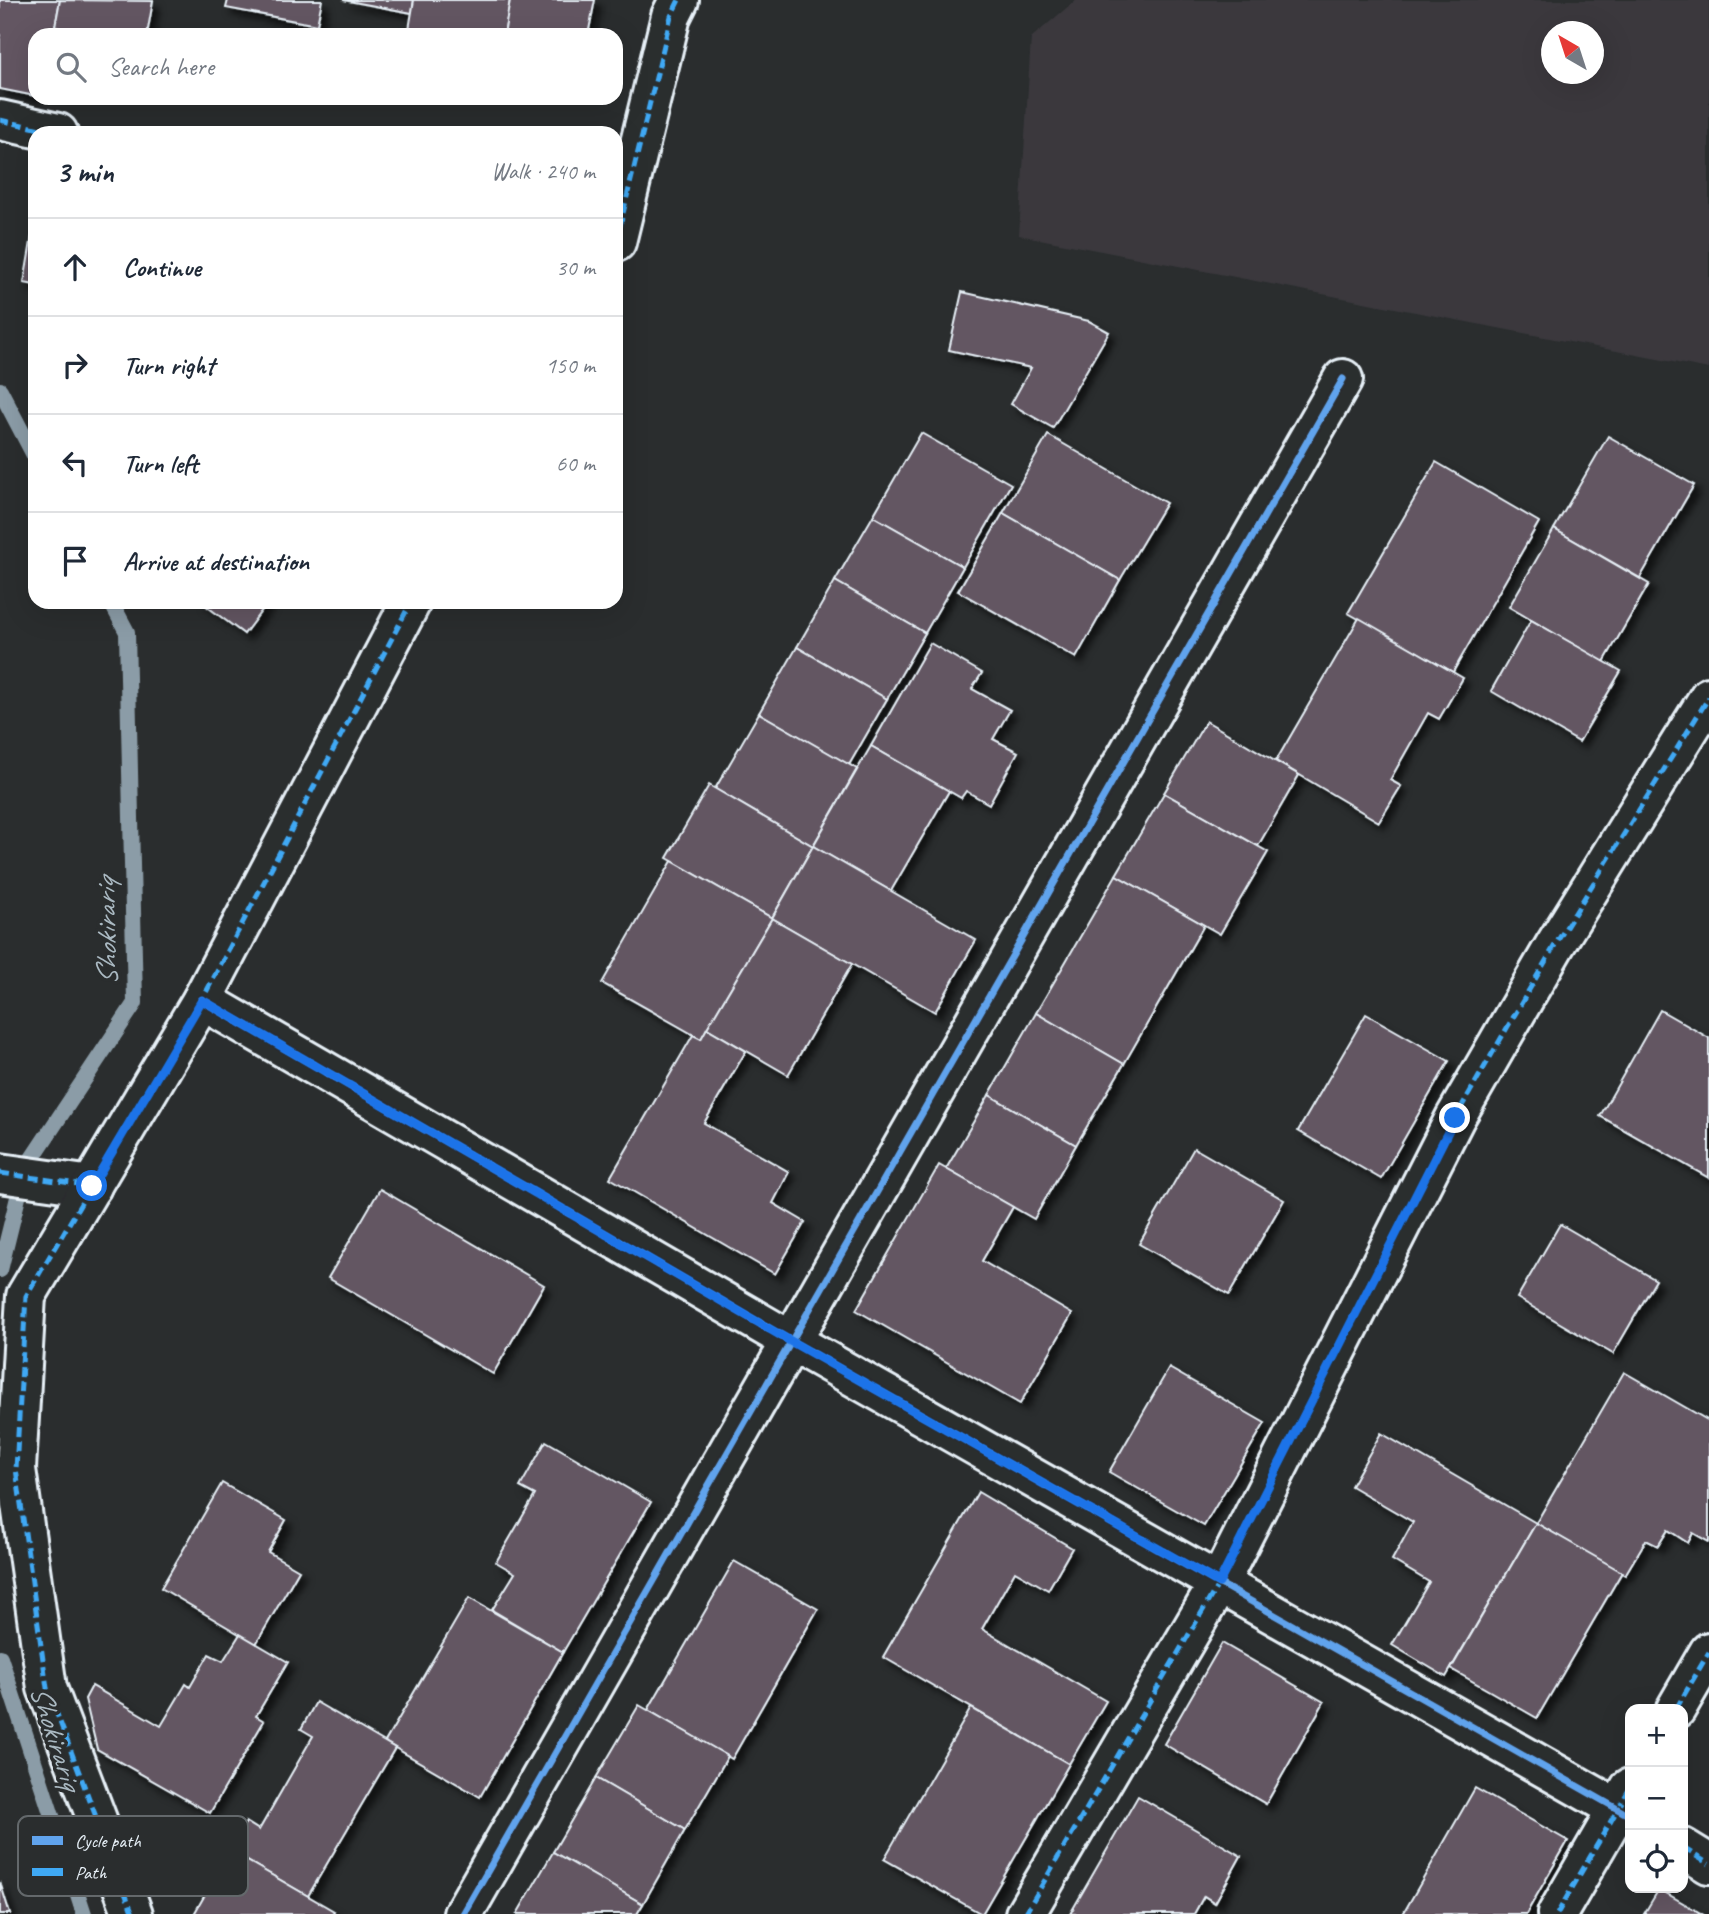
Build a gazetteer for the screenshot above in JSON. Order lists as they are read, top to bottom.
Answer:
{
  "water": ["Shokirariq"],
  "legend": ["Cycle path", "Path"],
  "north": "top left",
  "page": {
    "search": "Search here",
    "heading": ["3 min", "Walk · 240 m"],
    "list": [
      ["Continue", "30 m"],
      ["Turn right", "150 m"],
      ["Turn left", "60 m"],
      "Arrive at destination"
    ],
    "map_buttons": ["+", "−"]
  }
}
